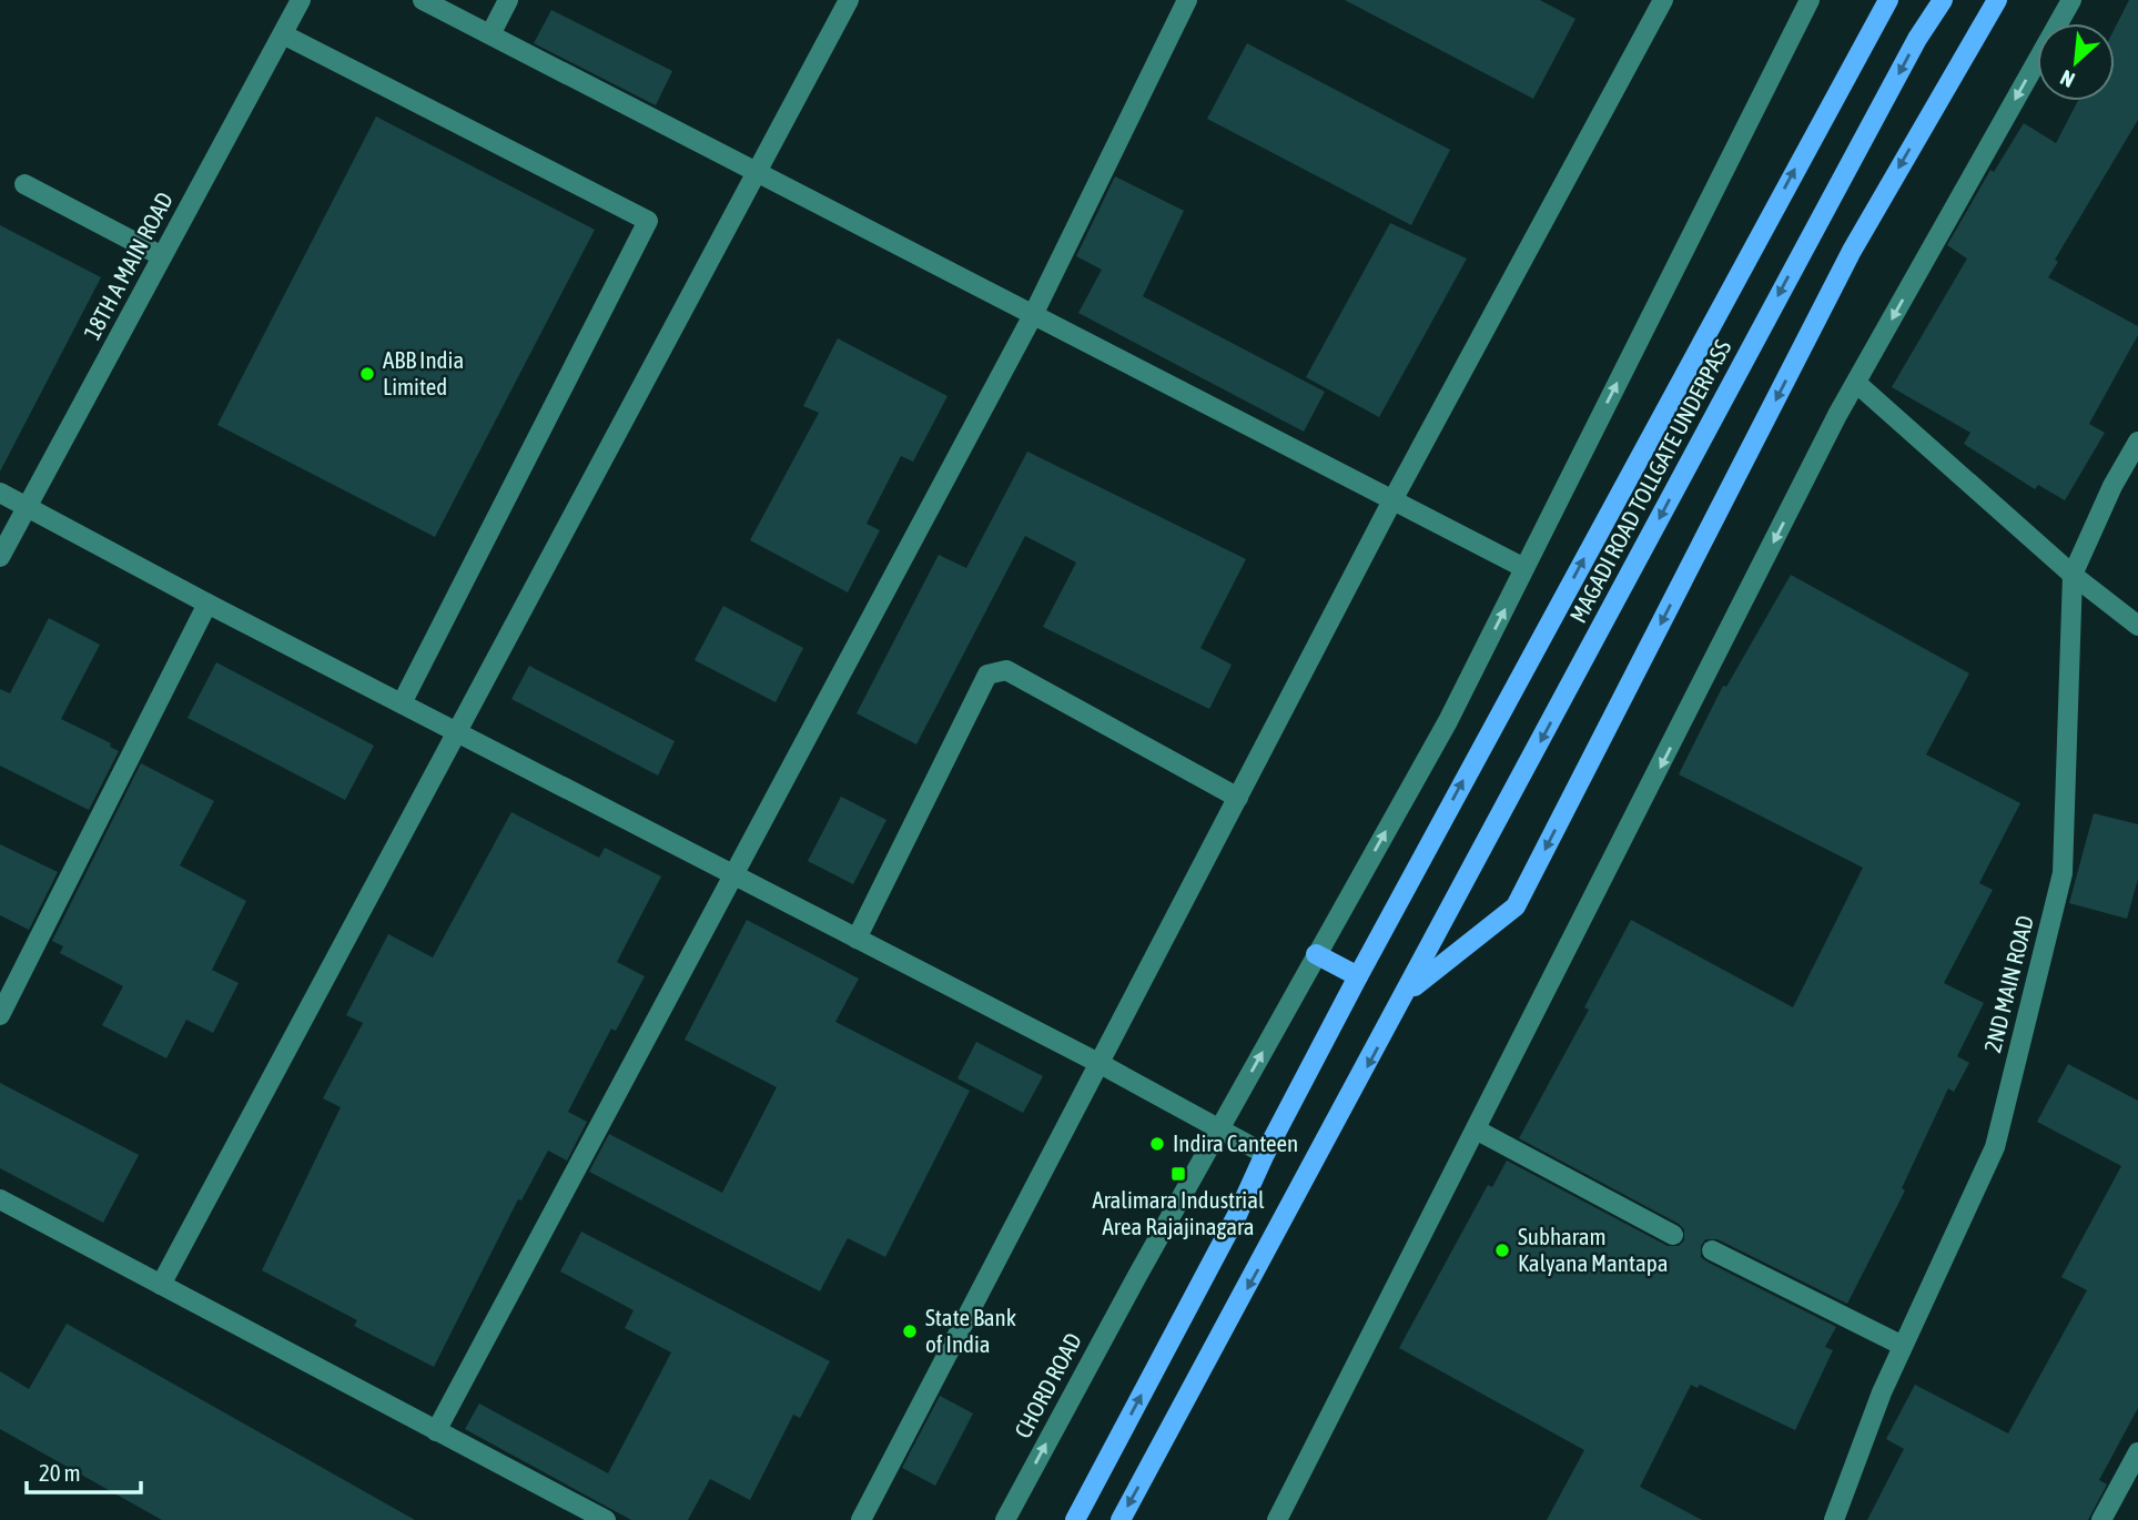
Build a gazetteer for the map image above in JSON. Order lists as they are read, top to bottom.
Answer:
{
  "streets": {
    "main road": ["MAGADI ROAD TOLLGATE UNDERPASS"],
    "street": ["18TH A MAIN ROAD", "2ND MAIN ROAD", "CHORD ROAD"]
  },
  "places": {
    "other": [
      "ABB India Limited",
      "Indira Canteen",
      "Subharam Kalyana Mantapa",
      "State Bank of India"
    ],
    "transit": ["Aralimara Industrial Area Rajajinagara"]
  },
  "scale_bar": "20 m",
  "north": "bottom left"
}
